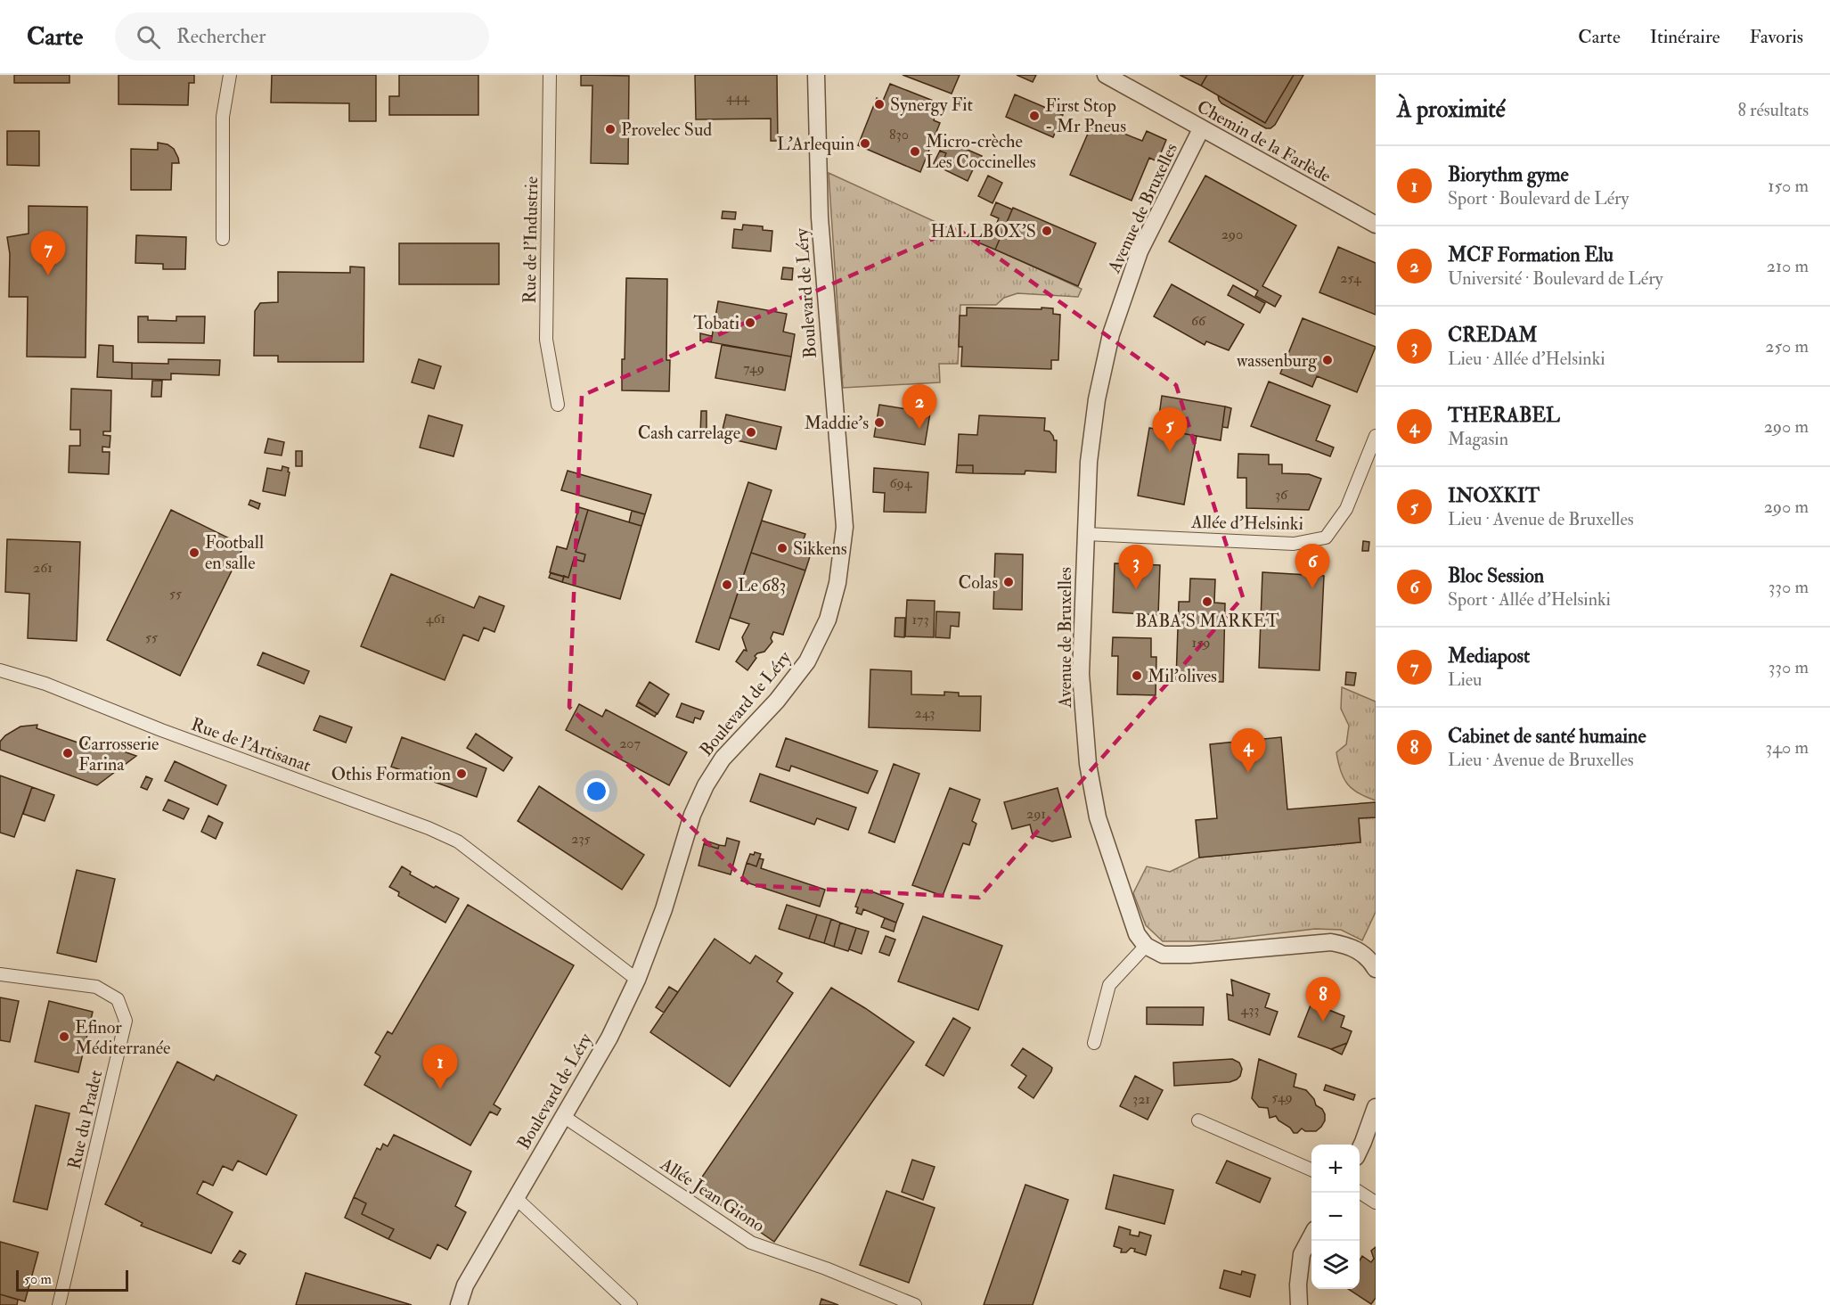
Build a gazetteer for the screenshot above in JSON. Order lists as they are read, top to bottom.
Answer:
{
  "streets": {
    "street": [
      "Chemin de la Farlède",
      "Avenue de Bruxelles",
      "Rue de l'Industrie",
      "Boulevard de Léry",
      "Allée d'Helsinki",
      "Rue de l'Artisanat",
      "Rue du Pradet",
      "Allée Jean Giono"
    ]
  },
  "crossings": [
    ["Chemin de la Farlède", "Avenue de Bruxelles"],
    ["Avenue de Bruxelles", "Allée d'Helsinki"],
    ["Boulevard de Léry", "Rue de l'Artisanat"],
    ["Boulevard de Léry", "Allée Jean Giono"]
  ],
  "places": [
    "Synergy Fit",
    "First Stop - Mr Pneus",
    "Provelec Sud",
    "L'Arlequin",
    "Micro-crèche Les Coccinelles",
    "HALLBOX'S",
    "Tobati",
    "wassenburg",
    "Maddie's",
    "Cash carrelage",
    "Sikkens",
    "Football en salle",
    "Colas",
    "Le 683",
    "BABA'S MARKET",
    "Mil'olives",
    "Carrosserie Farina",
    "Othis Formation",
    "Efinor Méditerranée"
  ],
  "house_numbers": [
    "444",
    "830",
    "290",
    "254",
    "66",
    "749",
    "694",
    "36",
    "261",
    "55",
    "461",
    "173",
    "55",
    "159",
    "243",
    "207",
    "291",
    "235",
    "433",
    "549",
    "321"
  ],
  "scale_bar": "50 m",
  "page": {
    "header": "Carte",
    "search": "Rechercher",
    "nav": ["Carte", "Itinéraire", "Favoris"],
    "heading": ["À proximité", "8 résultats"],
    "list": [
      {
        "mark": "1",
        "name": "Biorythm gyme",
        "note": "Sport · Boulevard de Léry",
        "value": "150 m"
      },
      {
        "mark": "2",
        "name": "MCF Formation Elu",
        "note": "Université · Boulevard de Léry",
        "value": "210 m"
      },
      {
        "mark": "3",
        "name": "CREDAM",
        "note": "Lieu · Allée d'Helsinki",
        "value": "250 m"
      },
      {
        "mark": "4",
        "name": "THERABEL",
        "note": "Magasin",
        "value": "290 m"
      },
      {
        "mark": "5",
        "name": "INOXKIT",
        "note": "Lieu · Avenue de Bruxelles",
        "value": "290 m"
      },
      {
        "mark": "6",
        "name": "Bloc Session",
        "note": "Sport · Allée d'Helsinki",
        "value": "330 m"
      },
      {
        "mark": "7",
        "name": "Mediapost",
        "note": "Lieu",
        "value": "330 m"
      },
      {
        "mark": "8",
        "name": "Cabinet de santé humaine",
        "note": "Lieu · Avenue de Bruxelles",
        "value": "340 m"
      }
    ],
    "pins": [
      "7",
      "2",
      "5",
      "6",
      "3",
      "4",
      "8",
      "1"
    ],
    "map_buttons": ["+", "−"],
    "scale": "50 m"
  }
}
